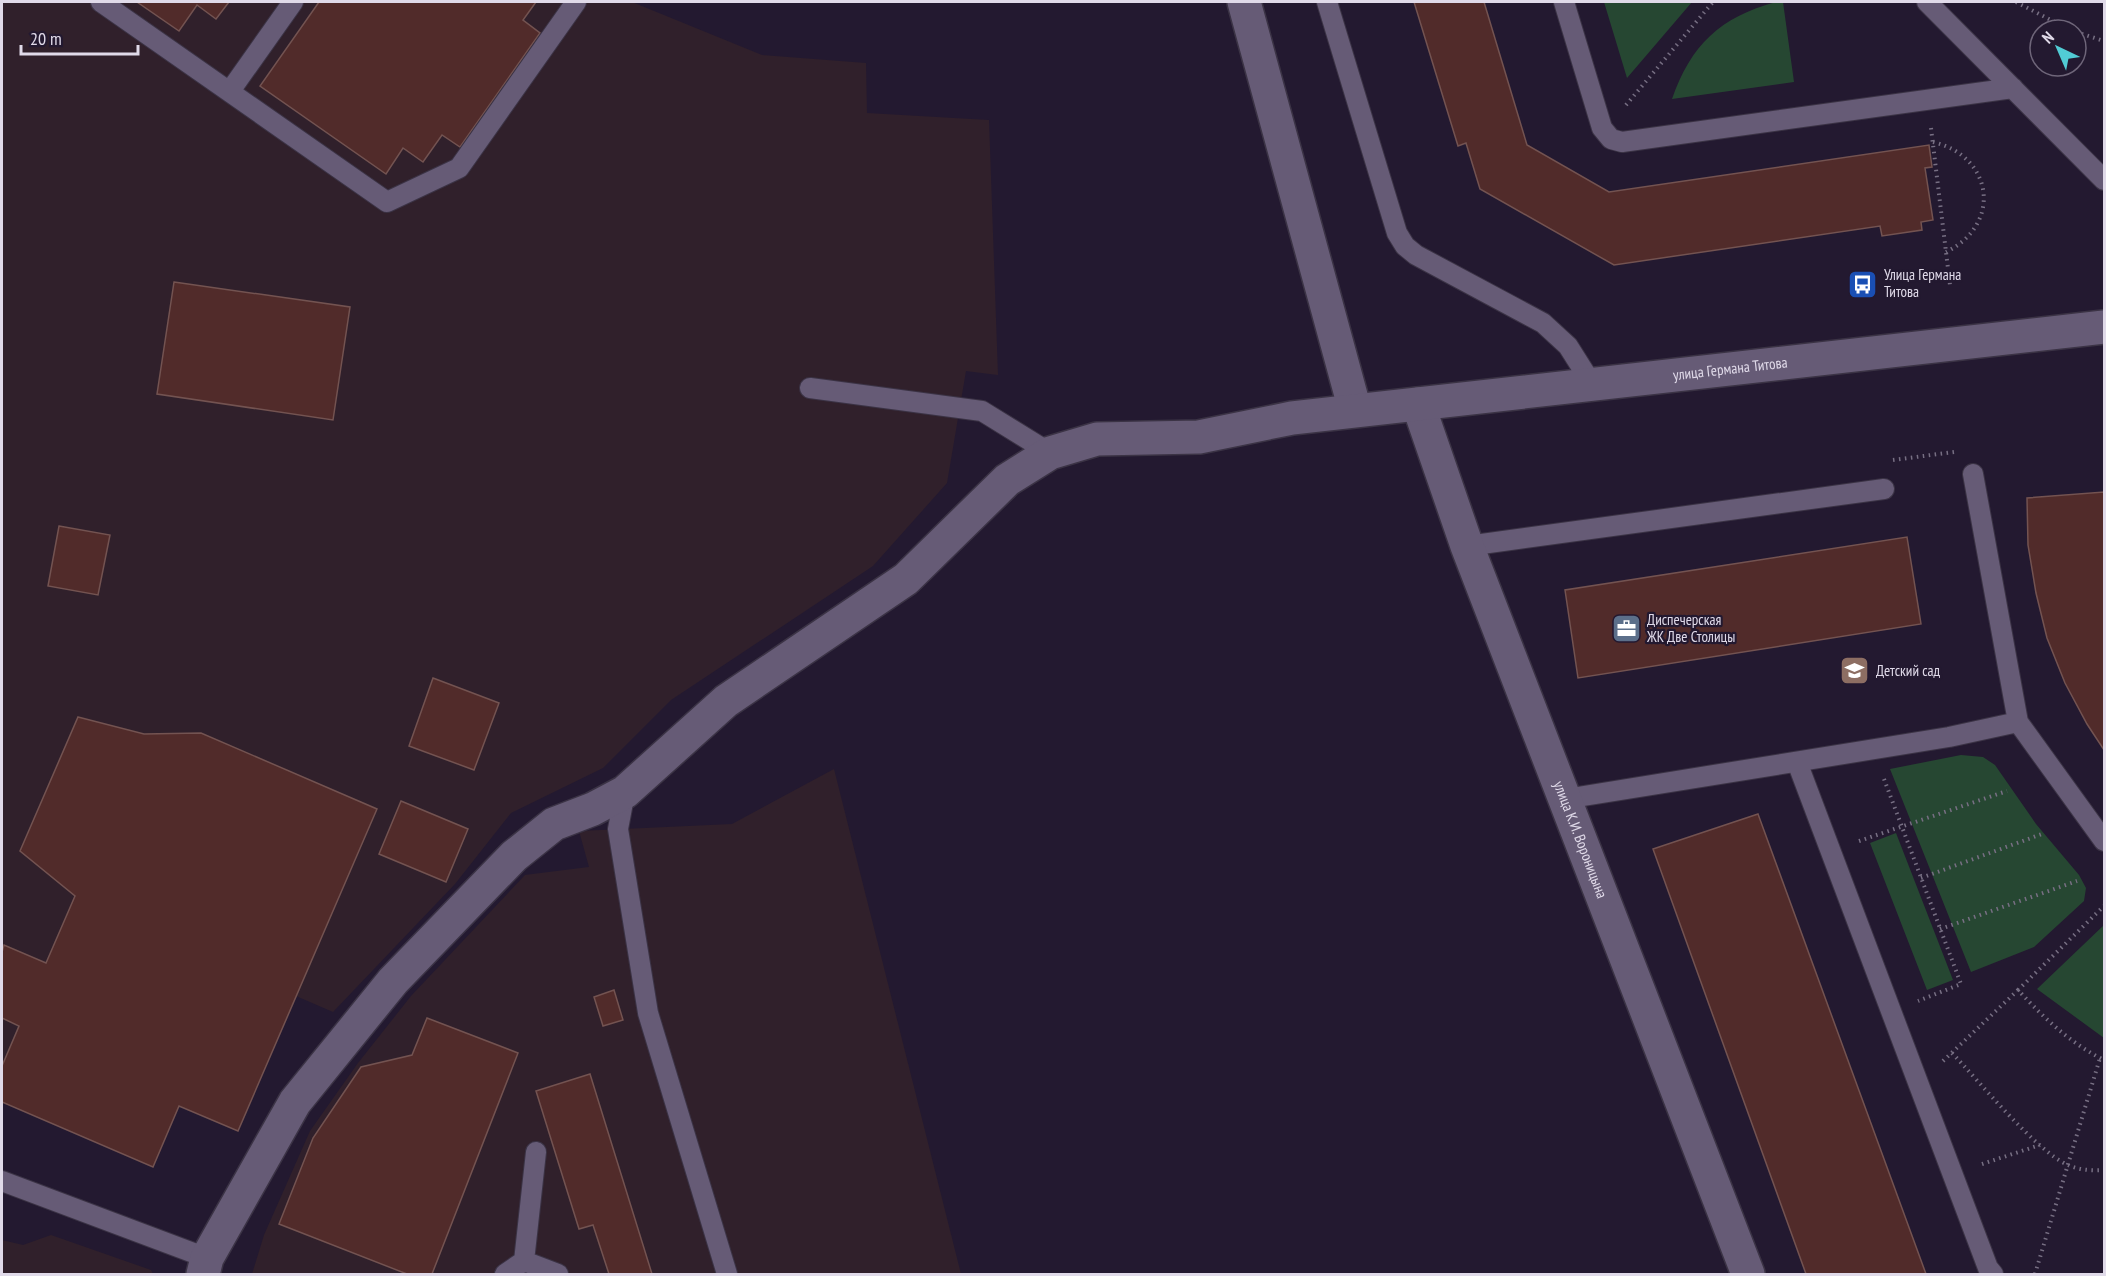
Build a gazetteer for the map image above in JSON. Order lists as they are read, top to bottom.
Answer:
{
  "streets": {
    "street": ["улица Германа Титова", "улица К.И. Вороницына"]
  },
  "crossings": [
    ["улица Германа Титова", "улица К.И. Вороницына"]
  ],
  "places": {
    "bus stop": ["Улица Германа Титова"],
    "office": ["Диспечерская ЖК Две Столицы"],
    "school or university": ["Детский сад"]
  },
  "scale_bar": "20 m",
  "north": "top left"
}
